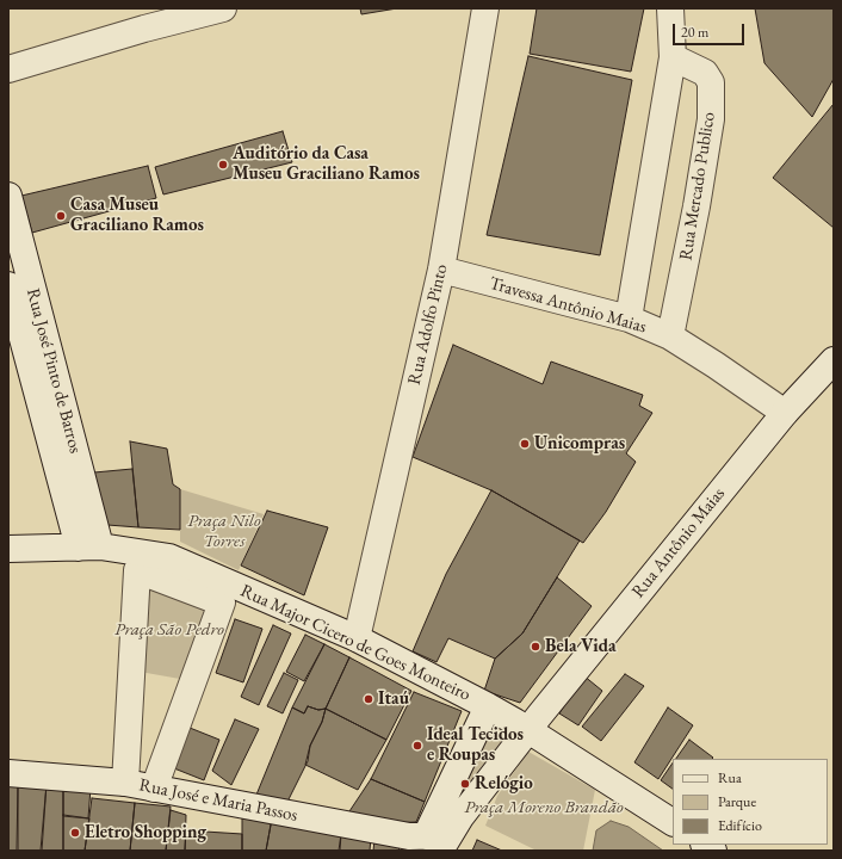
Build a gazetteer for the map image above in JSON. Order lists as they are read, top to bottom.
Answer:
{
  "streets": {
    "street": [
      "Rua Mercado Publico",
      "Travessa Antônio Maias",
      "Rua Adolfo Pinto",
      "Rua José Pinto de Barros",
      "Rua Antônio Maias",
      "Rua Major Cicero de Goes Monteiro",
      "Rua José e Maria Passos"
    ]
  },
  "crossings": [
    ["Rua Mercado Publico", "Travessa Antônio Maias"],
    ["Travessa Antônio Maias", "Rua Adolfo Pinto"],
    ["Travessa Antônio Maias", "Rua Antônio Maias"],
    ["Rua Adolfo Pinto", "Rua Major Cicero de Goes Monteiro"],
    ["Rua José Pinto de Barros", "Rua Major Cicero de Goes Monteiro"],
    ["Rua Antônio Maias", "Rua Major Cicero de Goes Monteiro"],
    ["Rua Antônio Maias", "Rua José e Maria Passos"]
  ],
  "parks": ["Praça Nilo Torres", "Praça São Pedro", "Praça Moreno Brandão"],
  "places": [
    "Auditório da Casa Museu Graciliano Ramos",
    "Casa Museu Graciliano Ramos",
    "Unicompras",
    "Bela Vida",
    "Itaú",
    "Ideal Tecidos e Roupas",
    "Relógio",
    "Eletro Shopping"
  ],
  "legend": ["Rua", "Parque", "Edifício"],
  "scale_bar": "20 m"
}
